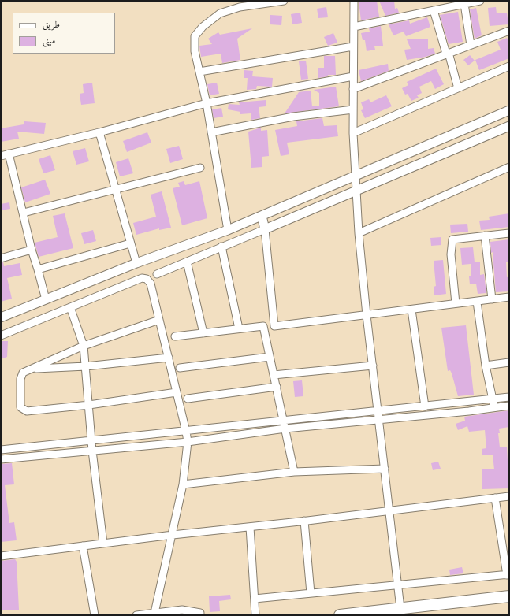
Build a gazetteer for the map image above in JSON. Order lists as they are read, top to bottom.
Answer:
{
  "legend": ["طريق", "مبنى"]
}
